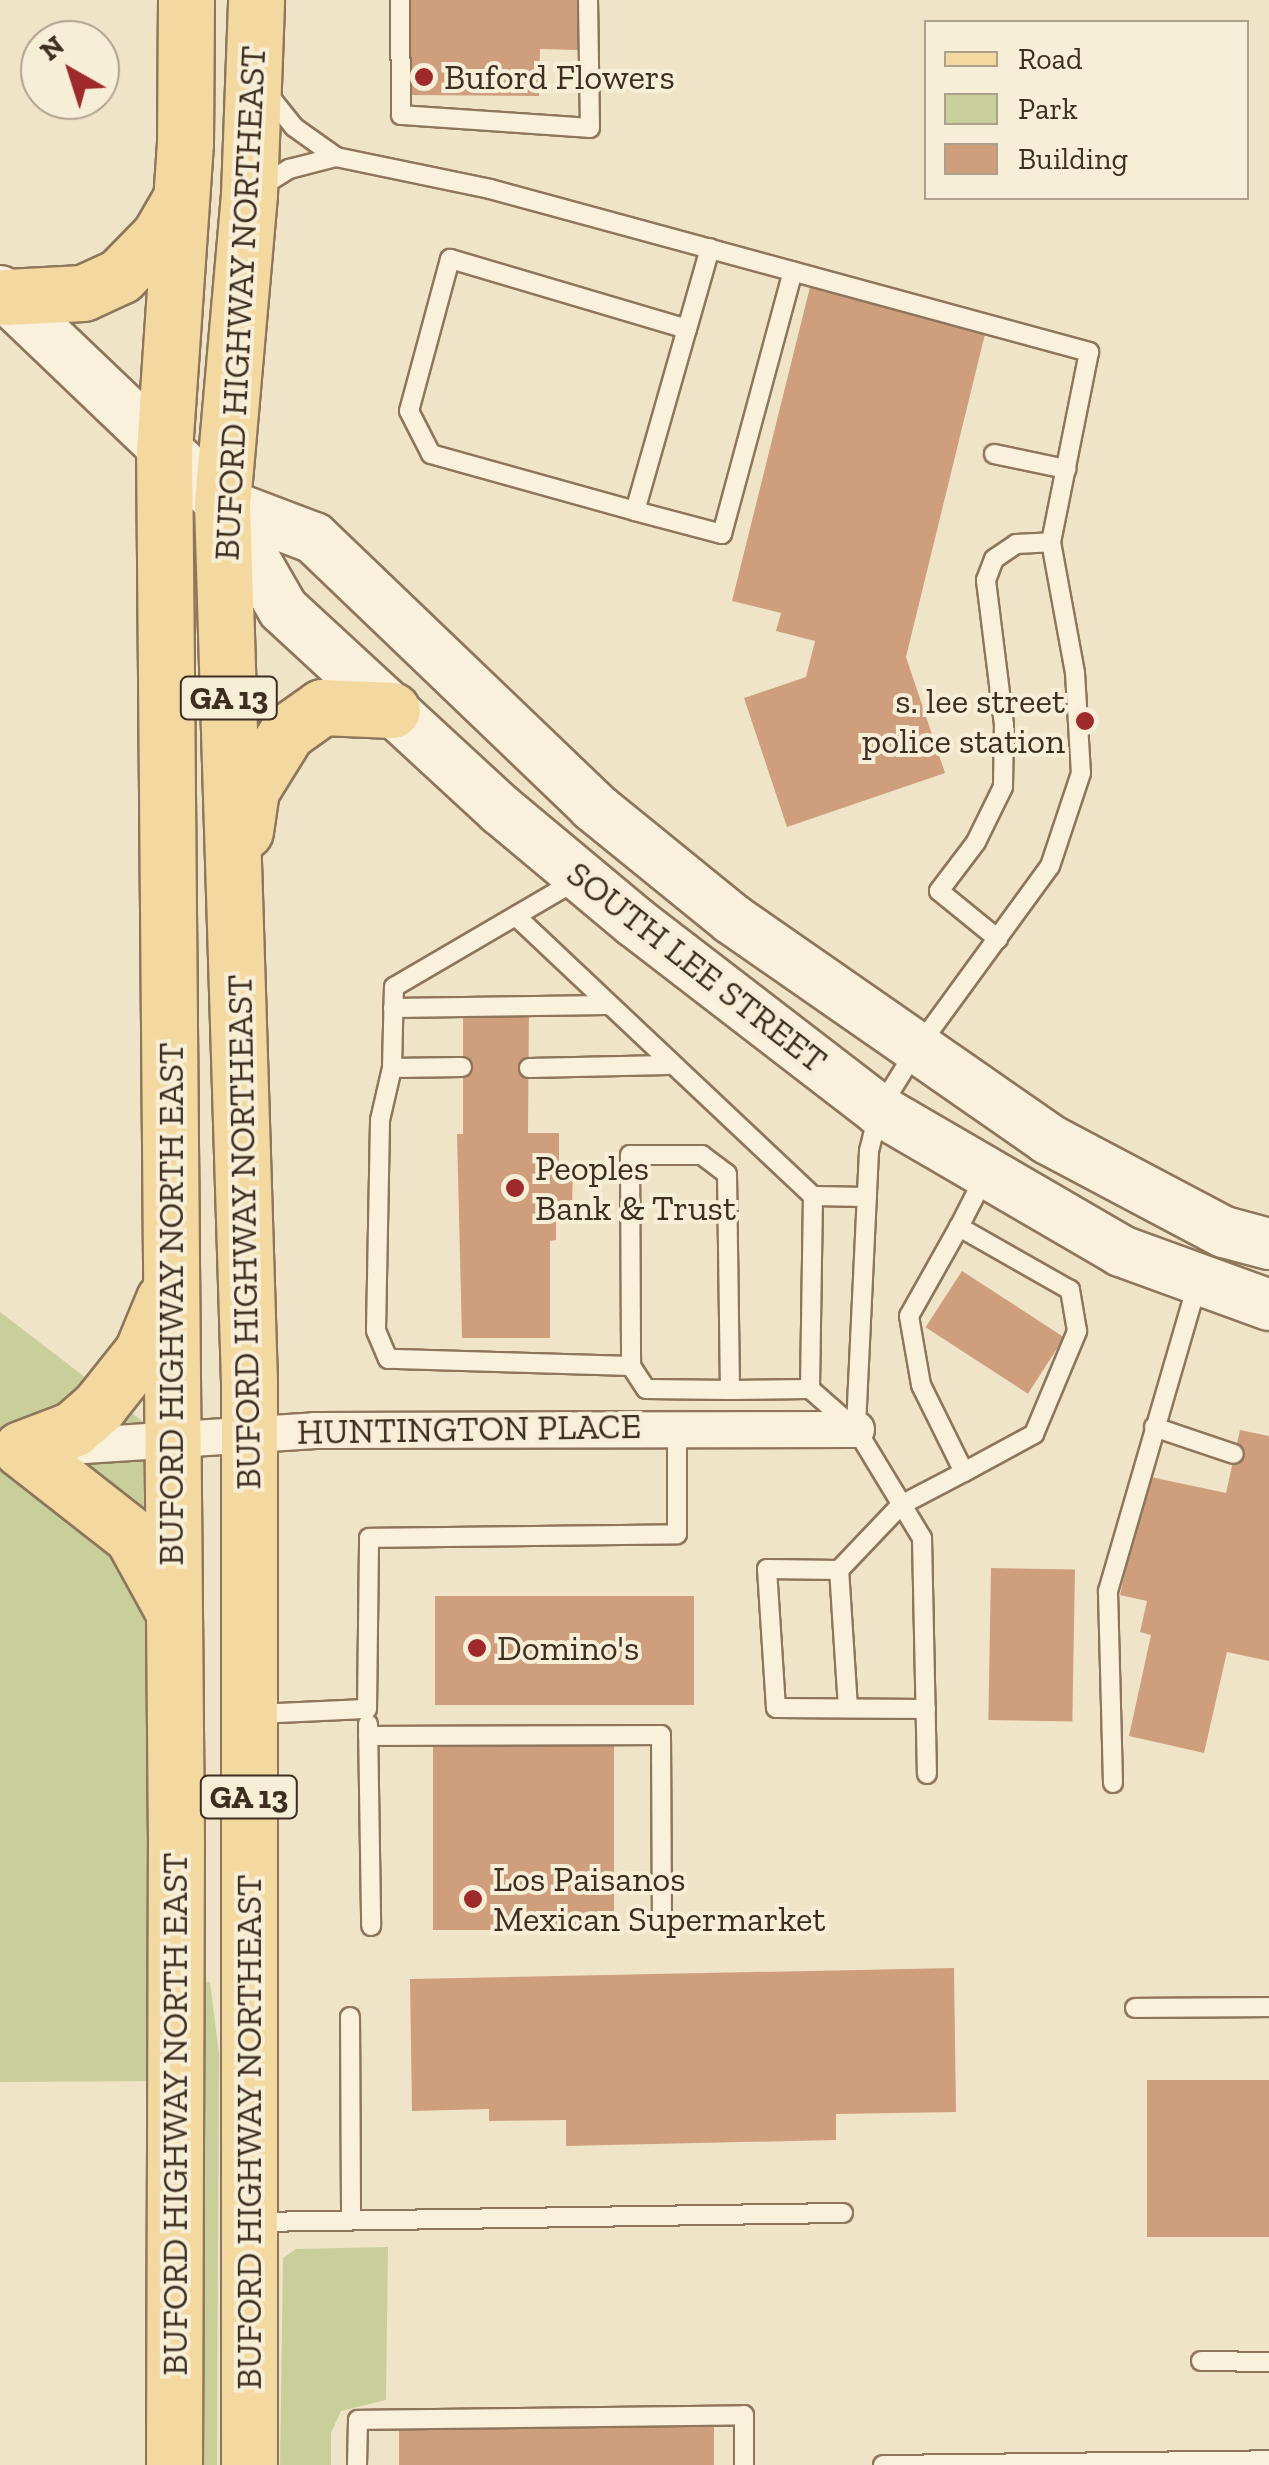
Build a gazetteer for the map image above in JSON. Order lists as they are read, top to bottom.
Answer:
{
  "streets": {
    "main road": [
      "BUFORD HIGHWAY NORTHEAST",
      "GA 13",
      "SOUTH LEE STREET",
      "BUFORD HIGHWAY NORTH EAST"
    ],
    "street": ["HUNTINGTON PLACE"]
  },
  "crossings": [
    ["BUFORD HIGHWAY NORTHEAST", "SOUTH LEE STREET"],
    ["BUFORD HIGHWAY NORTHEAST", "BUFORD HIGHWAY NORTH EAST"],
    ["BUFORD HIGHWAY NORTHEAST", "HUNTINGTON PLACE"],
    ["SOUTH LEE STREET", "BUFORD HIGHWAY NORTH EAST"],
    ["BUFORD HIGHWAY NORTH EAST", "HUNTINGTON PLACE"]
  ],
  "places": [
    "Buford Flowers",
    "s. lee street police station",
    "Peoples Bank & Trust",
    "Domino's",
    "Los Paisanos Mexican Supermarket"
  ],
  "legend": ["Road", "Park", "Building"],
  "north": "top left"
}
